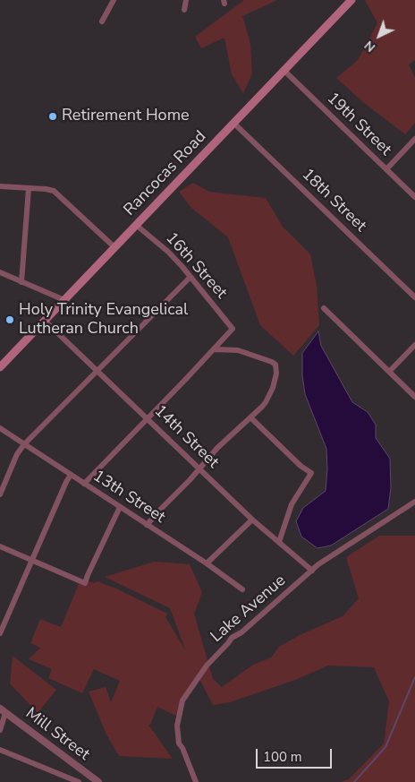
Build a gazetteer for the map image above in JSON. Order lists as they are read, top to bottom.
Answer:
{
  "streets": {
    "main road": ["Rancocas Road"],
    "street": [
      "19th Street",
      "18th Street",
      "16th Street",
      "14th Street",
      "13th Street",
      "Lake Avenue",
      "Mill Street"
    ]
  },
  "crossings": [
    ["19th Street", "Rancocas Road"],
    ["Rancocas Road", "18th Street"],
    ["Rancocas Road", "16th Street"],
    ["Rancocas Road", "14th Street"],
    ["14th Street", "Lake Avenue"]
  ],
  "places": ["Retirement Home", "Holy Trinity Evangelical Lutheran Church"],
  "scale_bar": "100 m",
  "north": "bottom left"
}
